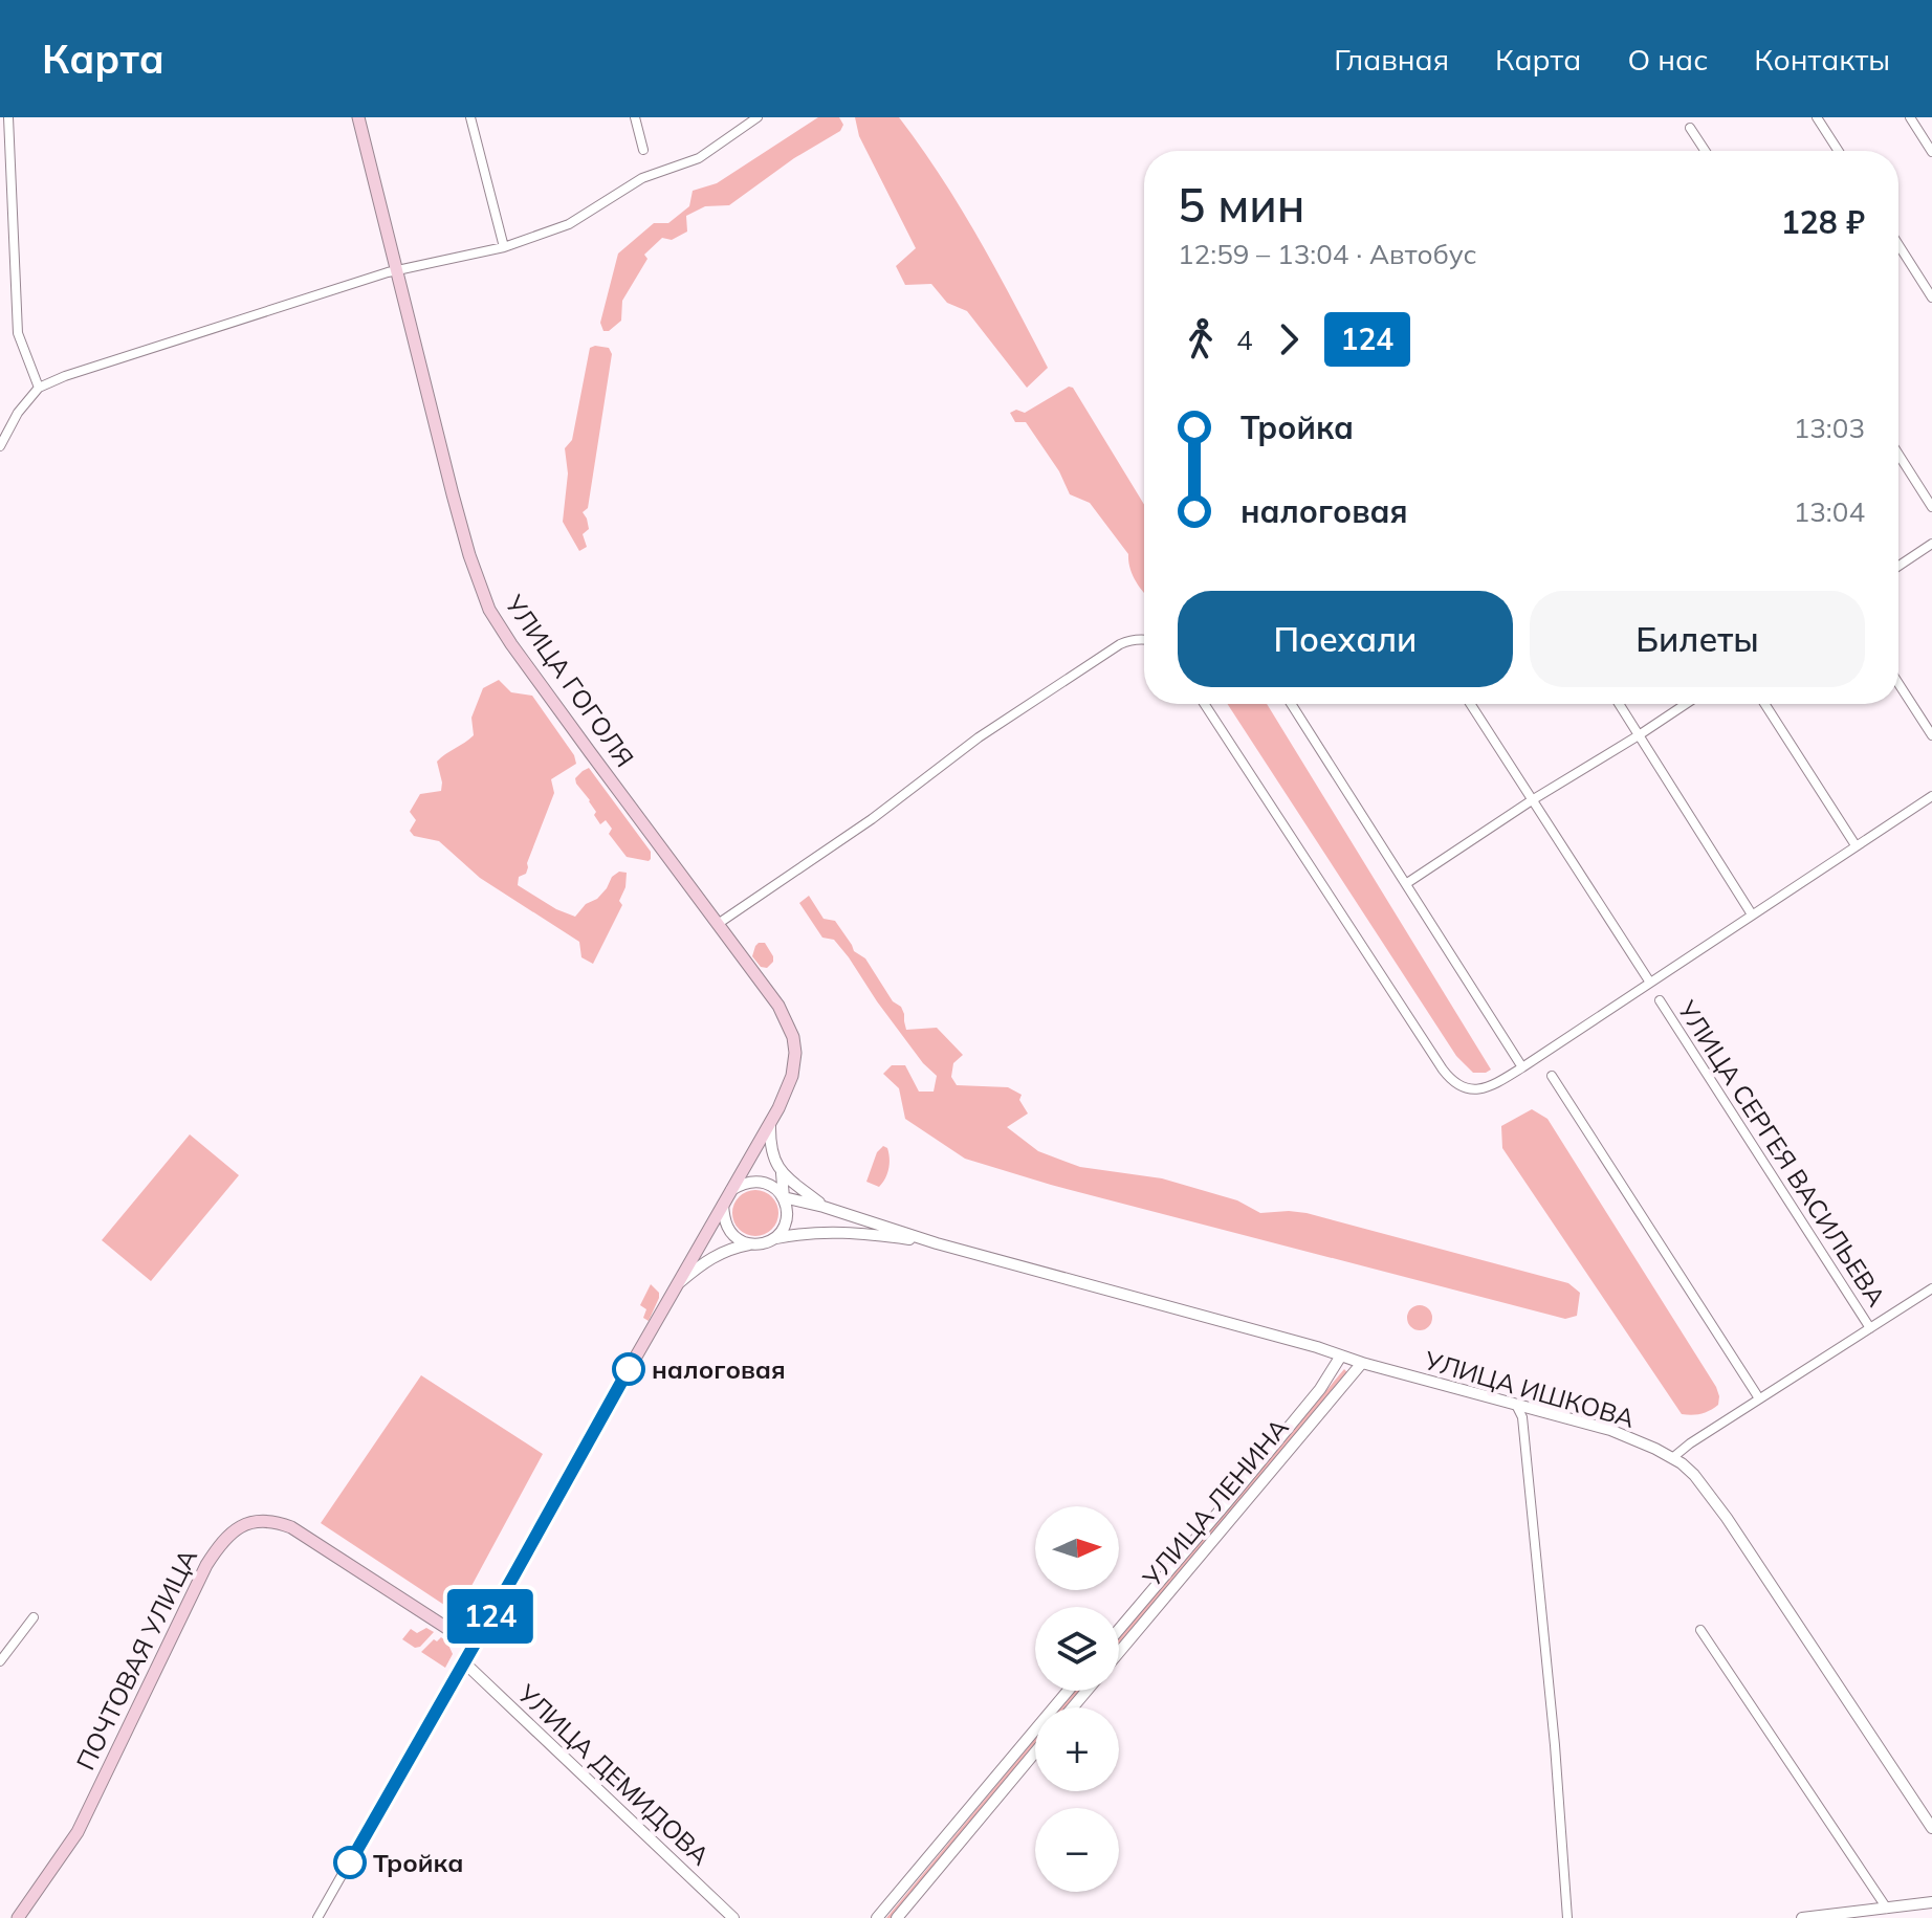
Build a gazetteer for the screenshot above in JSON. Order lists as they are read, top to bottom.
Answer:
{
  "streets": {
    "main road": ["УЛИЦА ГОГОЛЯ", "ПОЧТОВАЯ УЛИЦА"],
    "street": [
      "УЛИЦА СЕРГЕЯ ВАСИЛЬЕВА",
      "УЛИЦА ИШКОВА",
      "УЛИЦА ЛЕНИНА",
      "УЛИЦА ДЕМИДОВА"
    ]
  },
  "crossings": [
    ["УЛИЦА ГОГОЛЯ", "УЛИЦА ИШКОВА"],
    ["УЛИЦА ИШКОВА", "УЛИЦА ЛЕНИНА"]
  ],
  "places": ["налоговая", "Тройка"],
  "lines": ["bus line 124"],
  "north": "right",
  "page": {
    "header": "Карта",
    "nav": [
      "Главная",
      "Карта",
      "О нас",
      "Контакты"
    ],
    "on_map": "124",
    "heading": ["5 мин", "12:59 – 13:04 · Автобус", "128 ₽"],
    "legs": ["4", "124"],
    "list": [
      {
        "name": "Тройка",
        "value": "13:03"
      },
      {
        "name": "налоговая",
        "value": "13:04"
      }
    ],
    "buttons": ["Поехали", "Билеты"],
    "map_buttons": ["+", "−"]
  }
}
